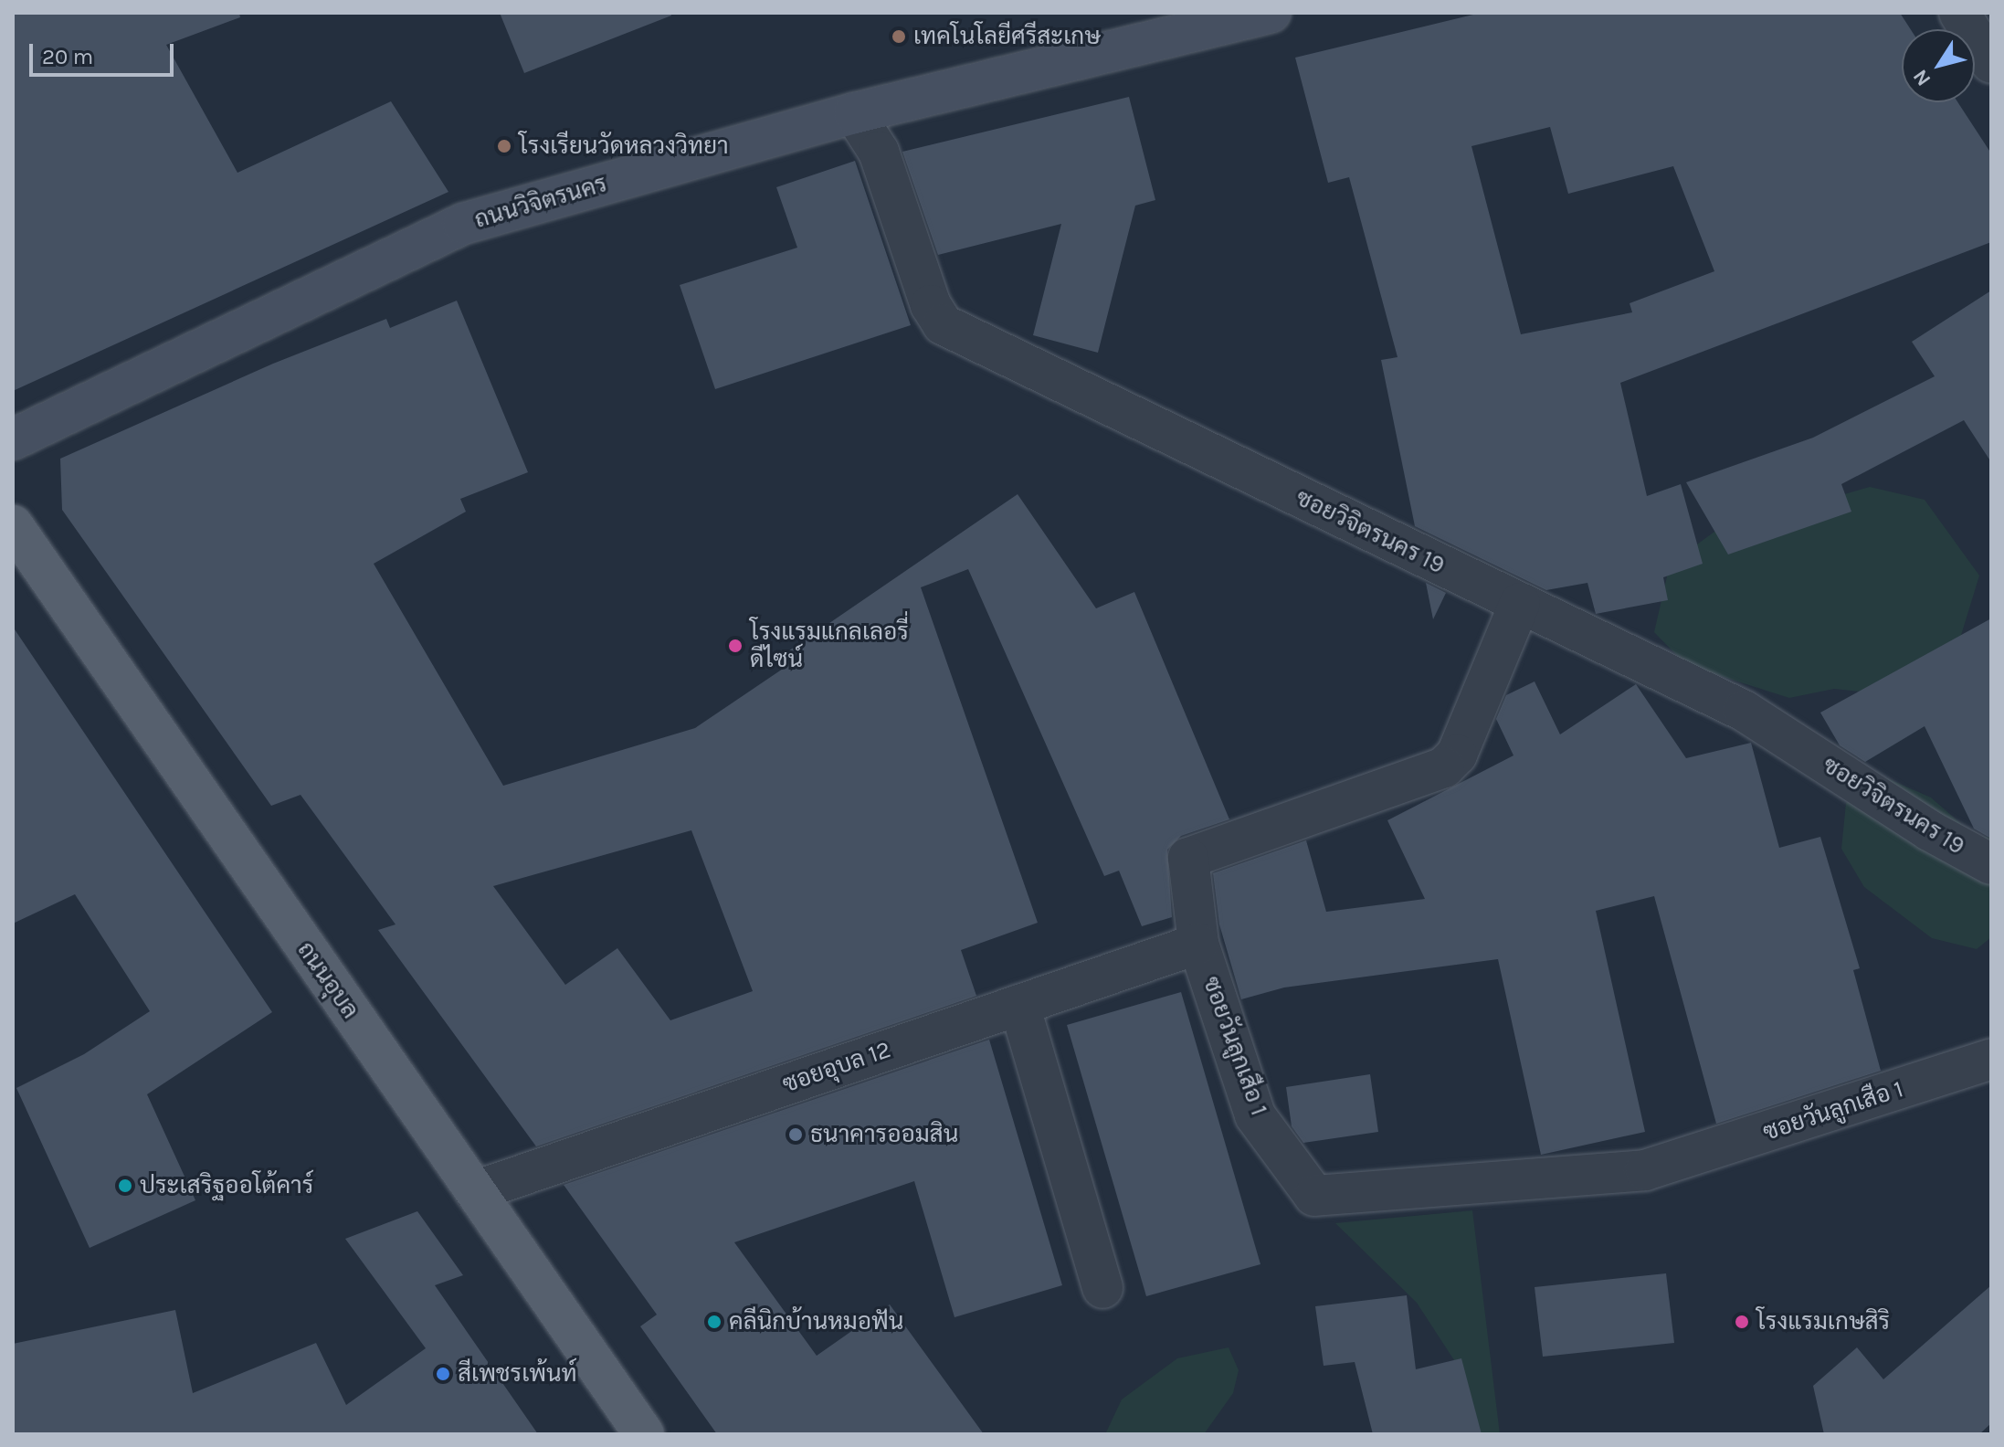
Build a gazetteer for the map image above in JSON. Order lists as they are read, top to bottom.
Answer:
{
  "streets": {
    "main road": ["ถนนอุบล"],
    "street": [
      "ถนนวิจิตรนคร",
      "ซอยวิจิตรนคร 19",
      "ซอยวันลูกเสือ 1",
      "ซอยอุบล 12"
    ]
  },
  "crossings": [
    ["ถนนวิจิตรนคร", "ซอยวิจิตรนคร 19"],
    ["ซอยวิจิตรนคร 19", "ซอยวันลูกเสือ 1"],
    ["ถนนอุบล", "ซอยอุบล 12"],
    ["ซอยวันลูกเสือ 1", "ซอยอุบล 12"]
  ],
  "places": [
    "เทคโนโลยีศรีสะเกษ",
    "โรงเรียนวัดหลวงวิทยา",
    "โรงแรมแกลเลอรี่ ดีไซน์",
    "ธนาคารออมสิน",
    "ประเสริฐออโต้คาร์",
    "คลีนิกบ้านหมอฟัน",
    "โรงแรมเกษสิริ",
    "สีเพชรเพ้นท์"
  ],
  "scale_bar": "20 m",
  "north": "bottom left"
}
